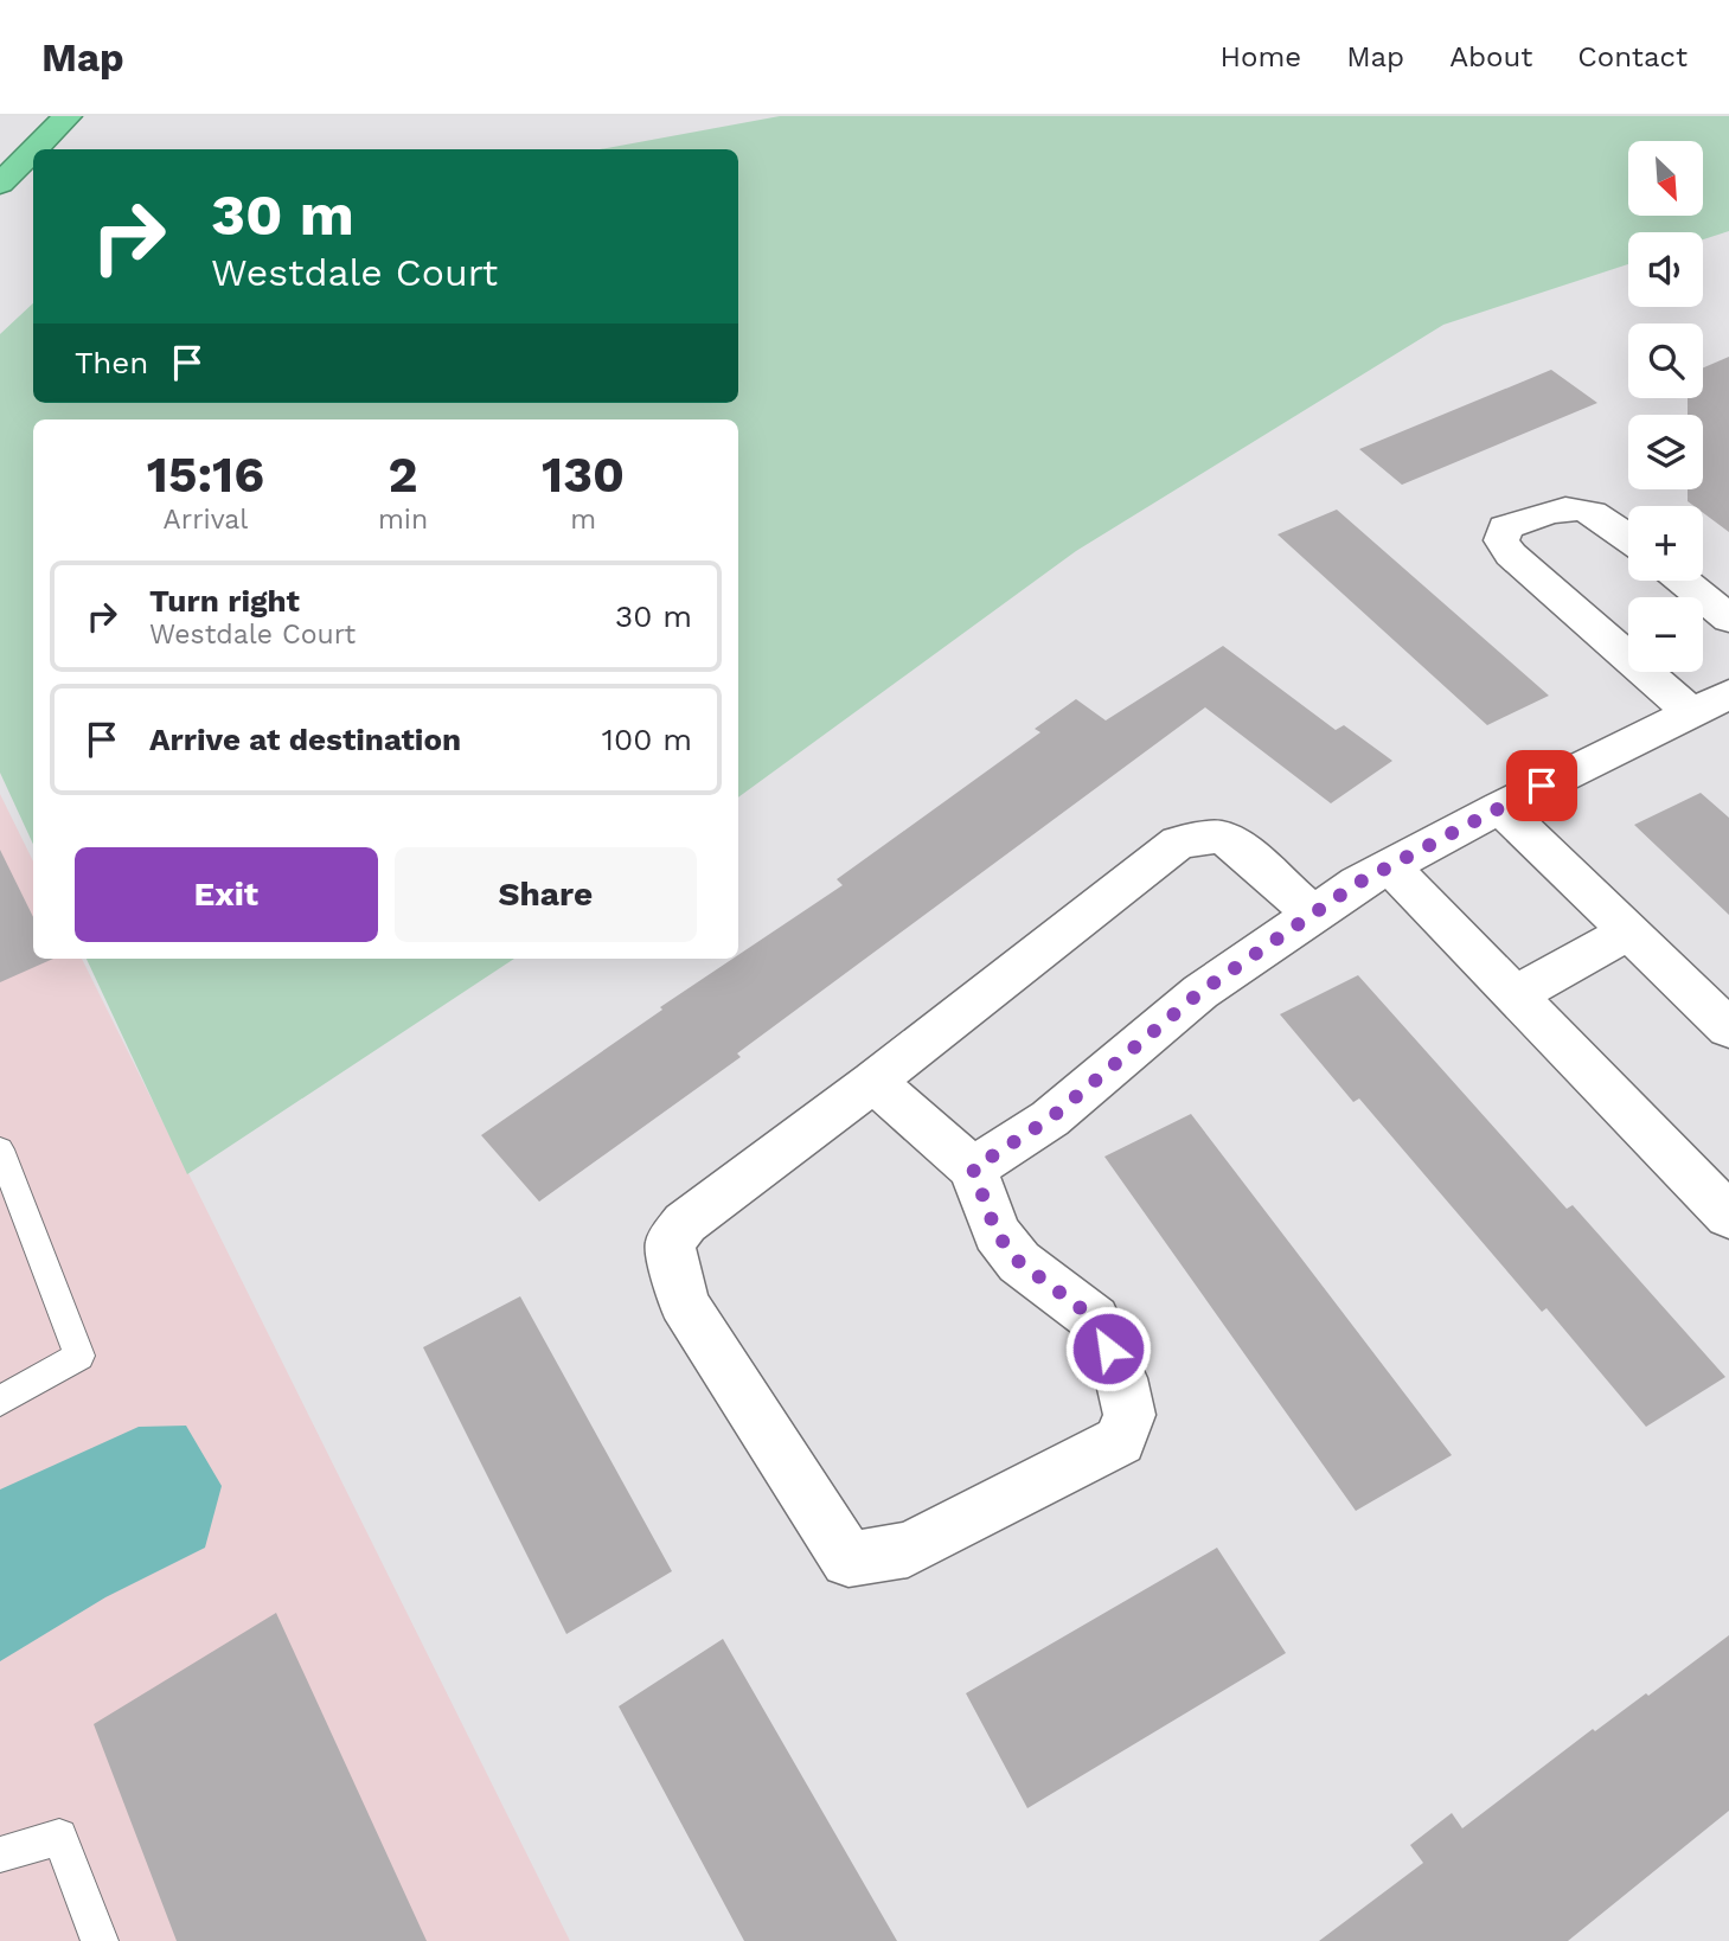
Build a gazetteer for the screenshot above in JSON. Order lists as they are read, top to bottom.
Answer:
{
  "north": "bottom right",
  "page": {
    "header": "Map",
    "nav": [
      "Home",
      "Map",
      "About",
      "Contact"
    ],
    "map_buttons": ["+", "−"],
    "turn": ["30 m", "Westdale Court"],
    "then": "Then",
    "eta": [
      "15:16",
      "Arrival",
      "2",
      "min",
      "130",
      "m"
    ],
    "list": [
      {
        "name": "Turn right",
        "note": "Westdale Court",
        "value": "30 m"
      },
      {
        "name": "Arrive at destination",
        "value": "100 m"
      }
    ],
    "buttons": ["Exit", "Share"]
  }
}
